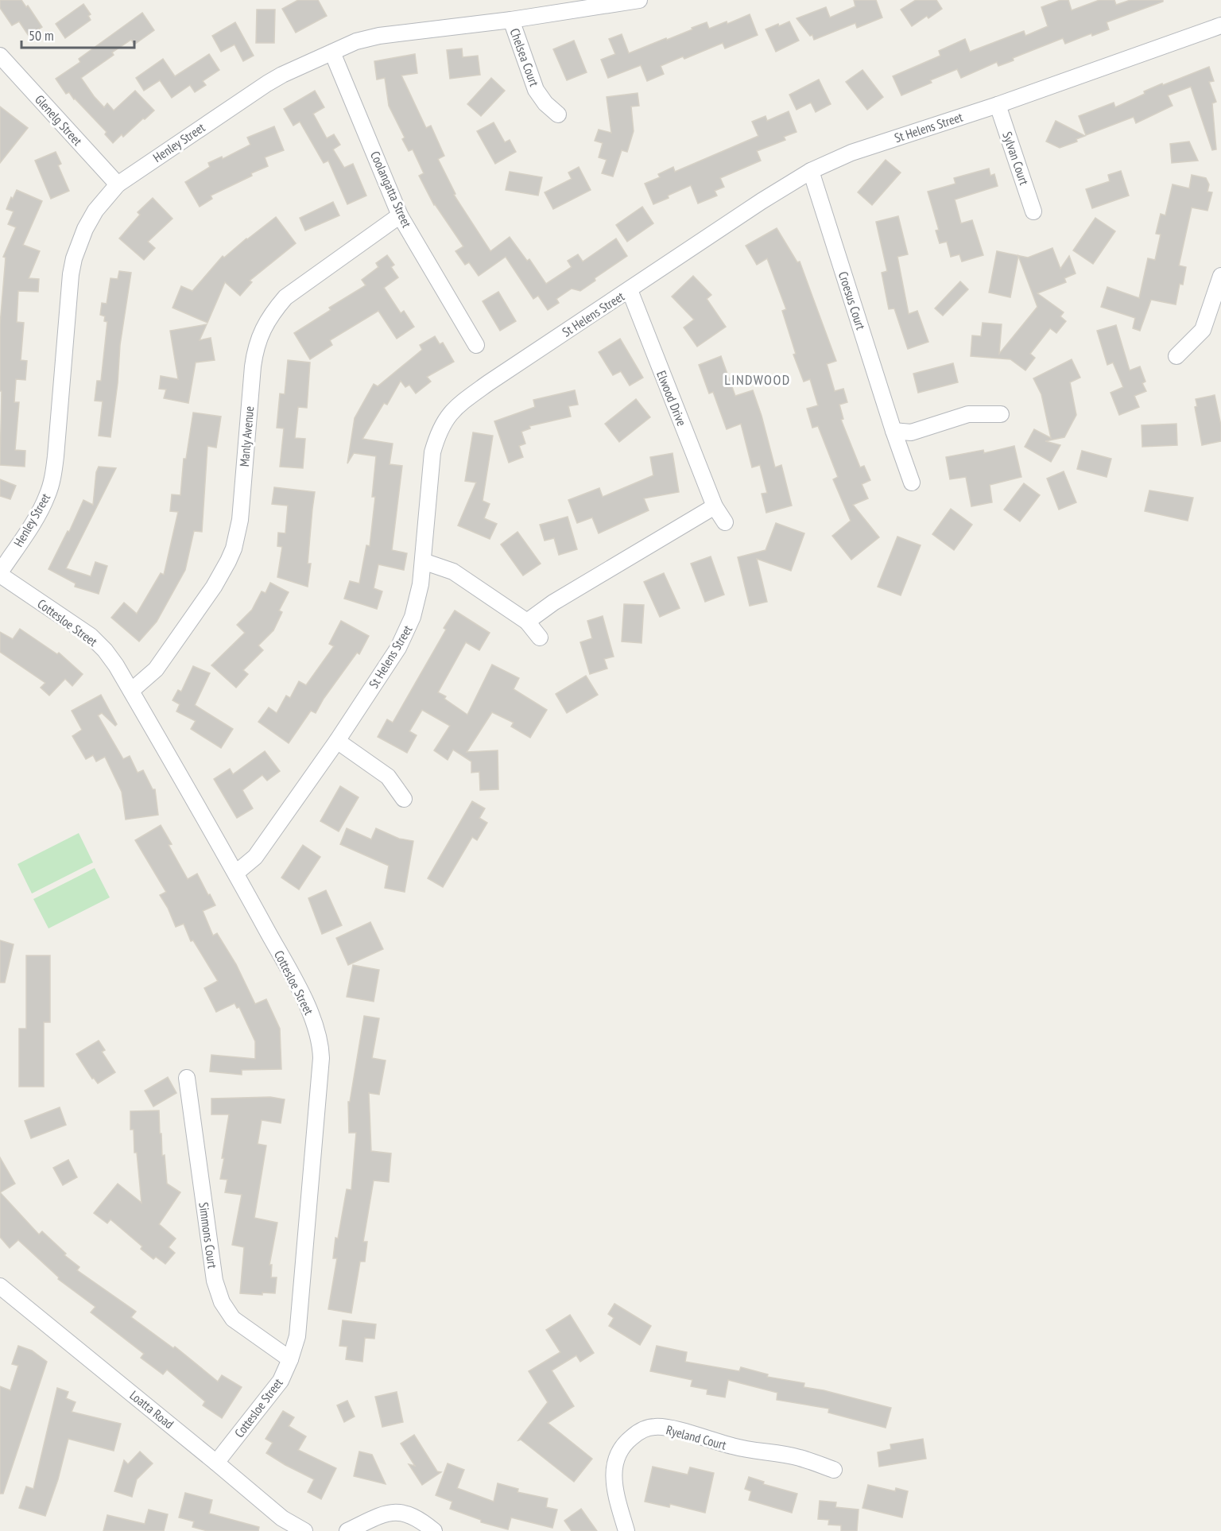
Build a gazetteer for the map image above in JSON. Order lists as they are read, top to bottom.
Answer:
{
  "streets": {
    "street": [
      "Chelsea Court",
      "Glenelg Street",
      "St Helens Street",
      "Henley Street",
      "Sylvan Court",
      "Coolangatta Street",
      "Croesus Court",
      "Elwood Drive",
      "Manly Avenue",
      "Cottesloe Street",
      "Simmons Court",
      "Loatta Road",
      "Ryeland Court"
    ]
  },
  "crossings": [
    ["Chelsea Court", "Henley Street"],
    ["Glenelg Street", "Henley Street"],
    ["St Helens Street", "Sylvan Court"],
    ["St Helens Street", "Croesus Court"],
    ["St Helens Street", "Elwood Drive"],
    ["St Helens Street", "Cottesloe Street"],
    ["Henley Street", "Coolangatta Street"],
    ["Henley Street", "Cottesloe Street"],
    ["Coolangatta Street", "Manly Avenue"],
    ["Manly Avenue", "Cottesloe Street"],
    ["Cottesloe Street", "Simmons Court"],
    ["Cottesloe Street", "Loatta Road"]
  ],
  "districts": ["LINDWOOD"],
  "scale_bar": "50 m"
}
